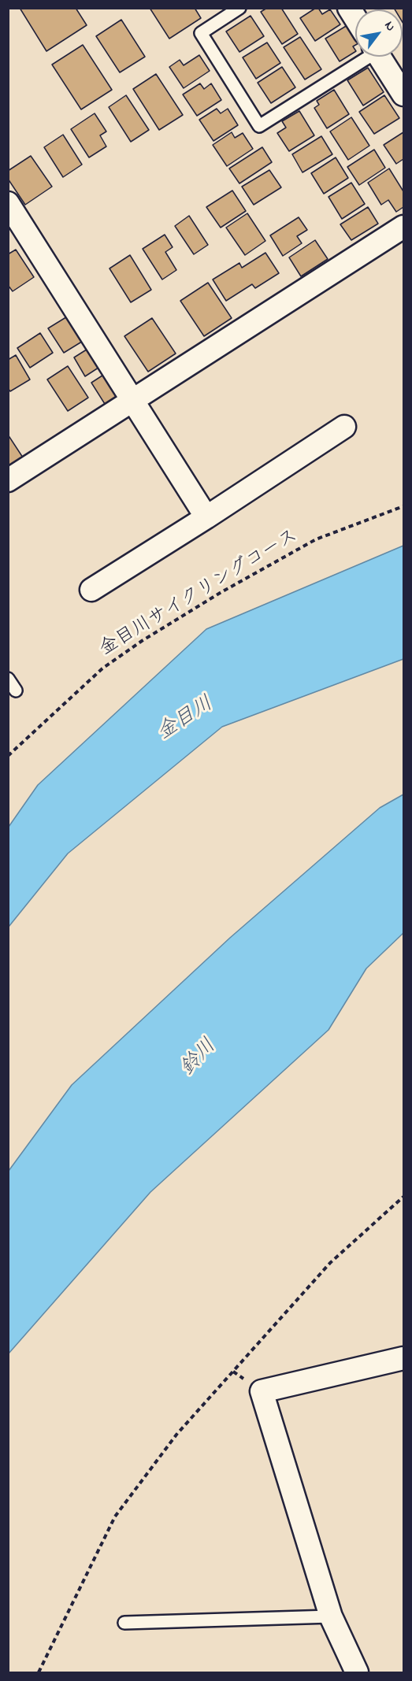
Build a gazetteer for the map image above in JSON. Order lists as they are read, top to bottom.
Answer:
{
  "streets": {
    "path": ["金目川サイクリングコース"]
  },
  "water": ["金目川", "鈴川"],
  "north": "top right"
}
